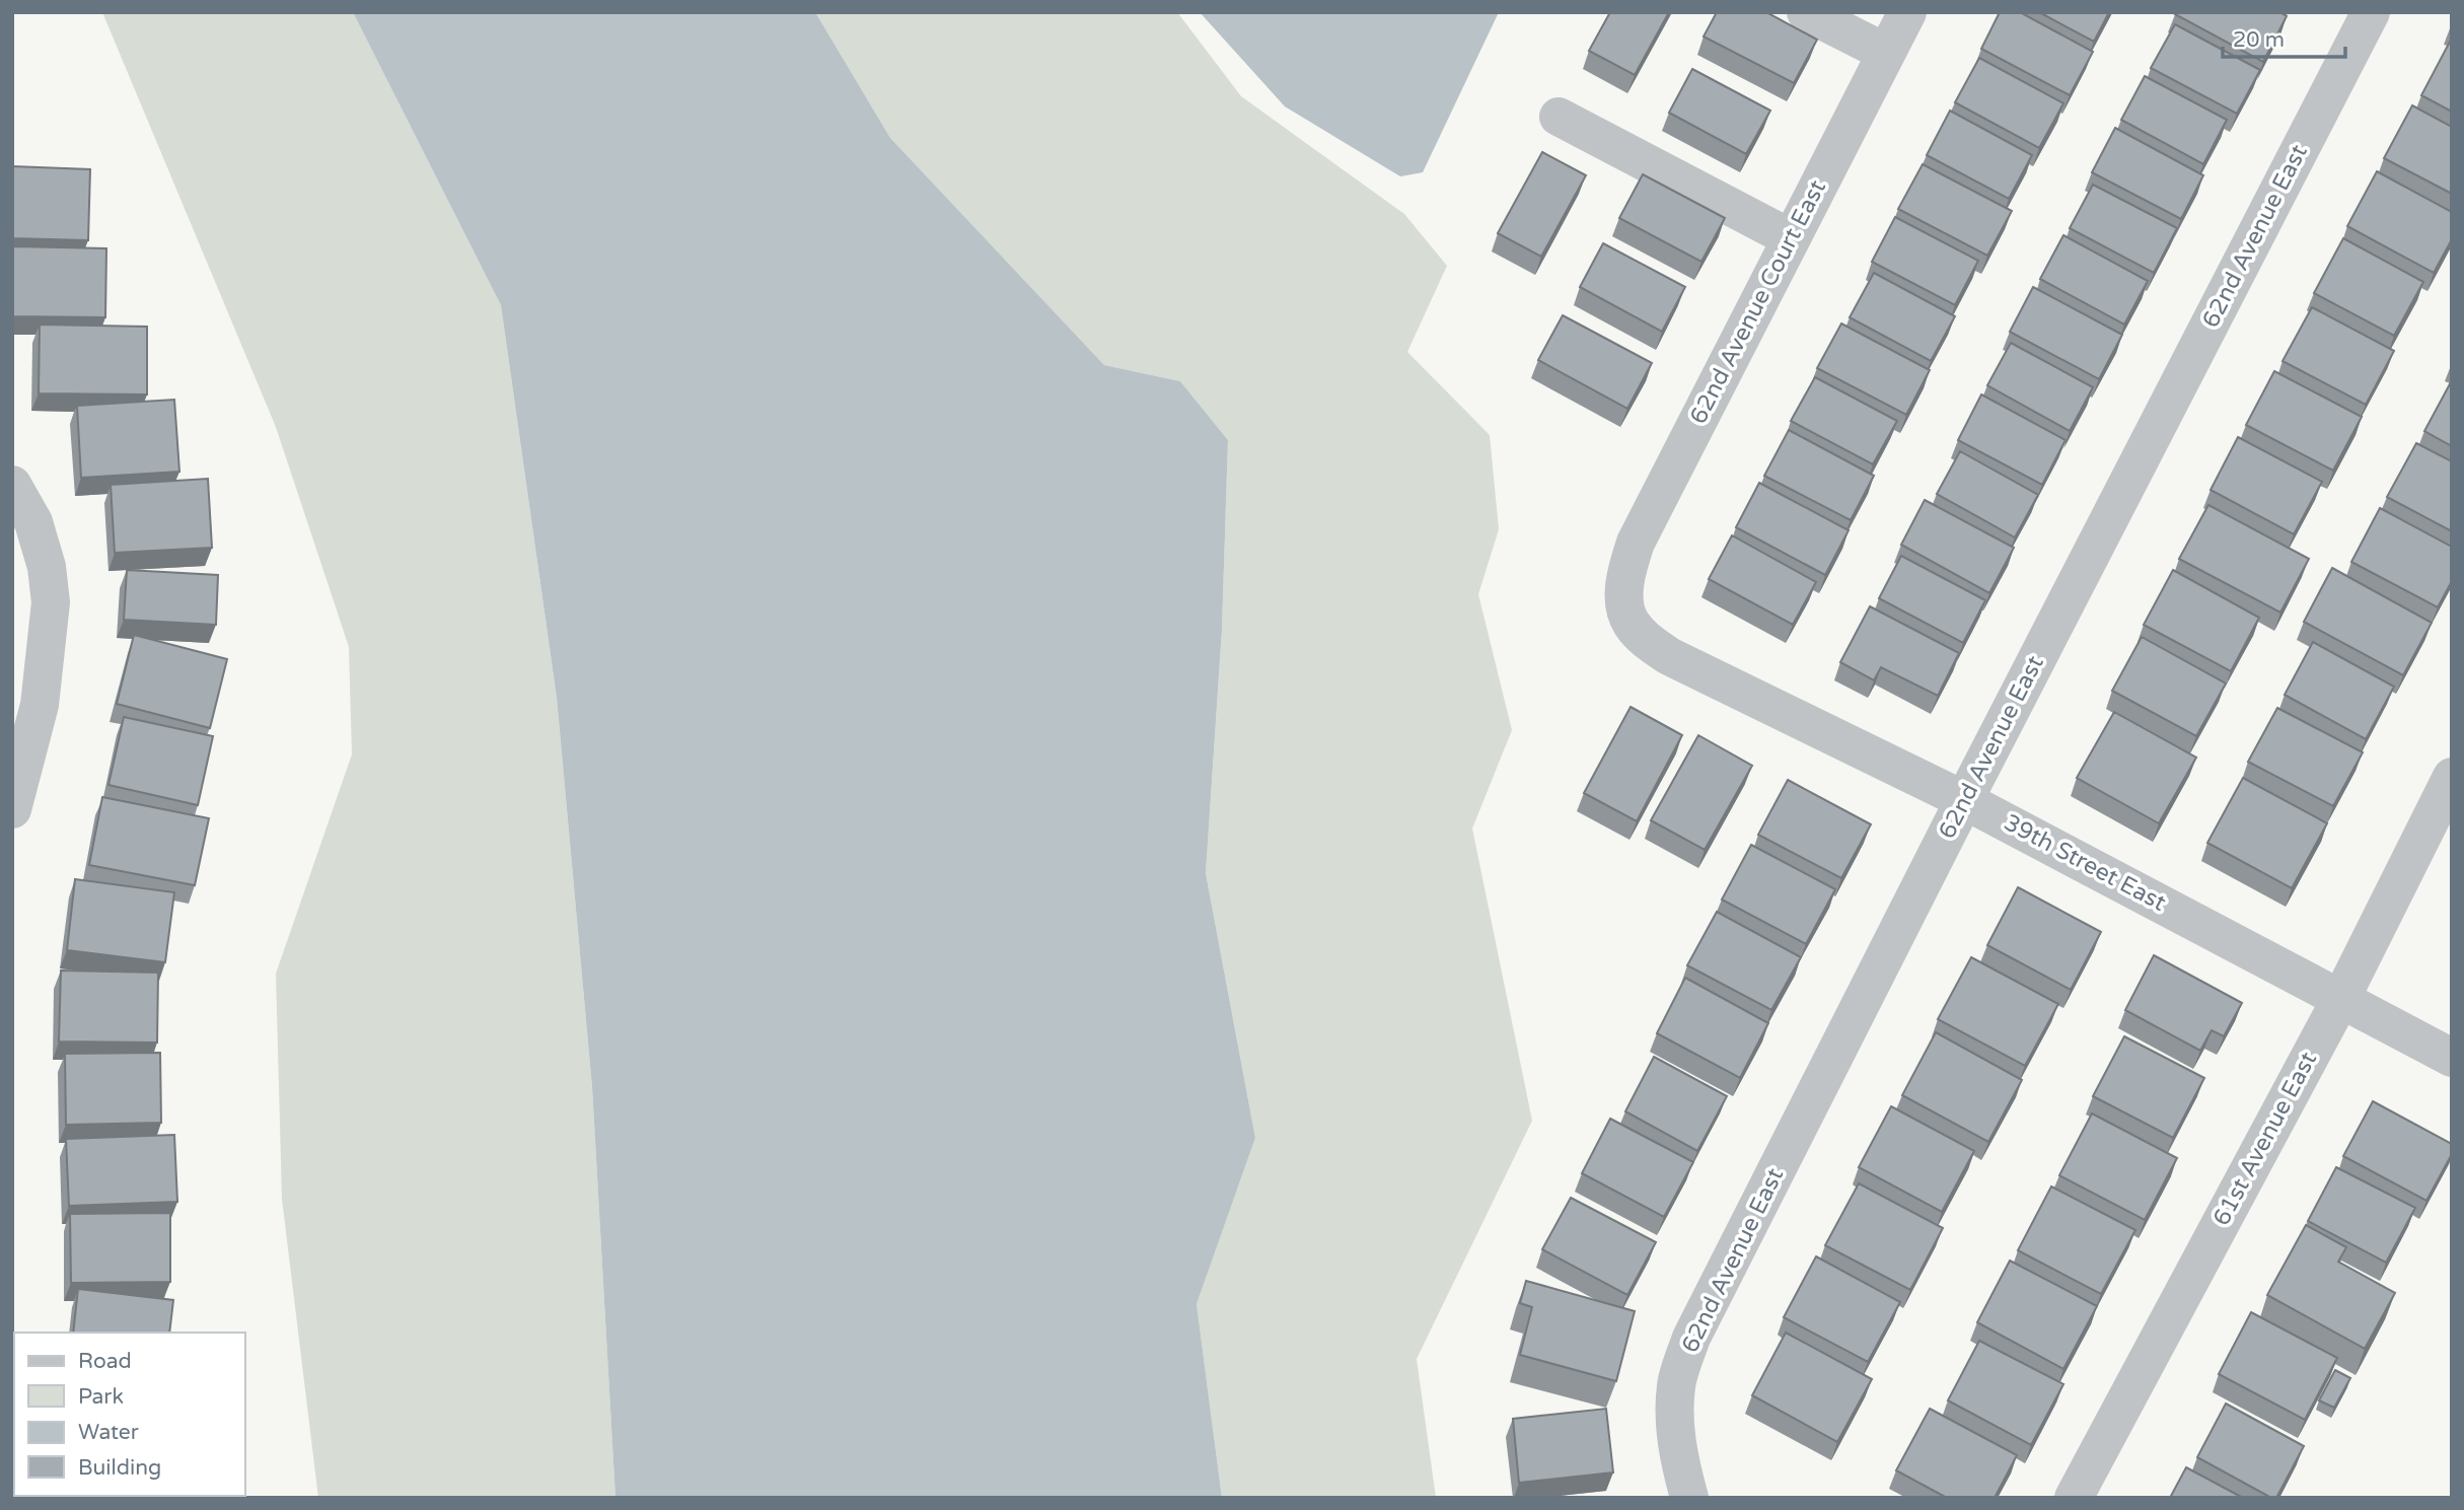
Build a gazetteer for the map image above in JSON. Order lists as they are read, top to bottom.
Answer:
{
  "streets": {
    "street": [
      "62nd Avenue East",
      "62nd Avenue Court East",
      "39th Street East",
      "61st Avenue East"
    ]
  },
  "crossings": [
    ["62nd Avenue East", "39th Street East"],
    ["62nd Avenue Court East", "39th Street East"],
    ["39th Street East", "61st Avenue East"]
  ],
  "legend": [
    "Road",
    "Park",
    "Water",
    "Building"
  ],
  "scale_bar": "20 m"
}
